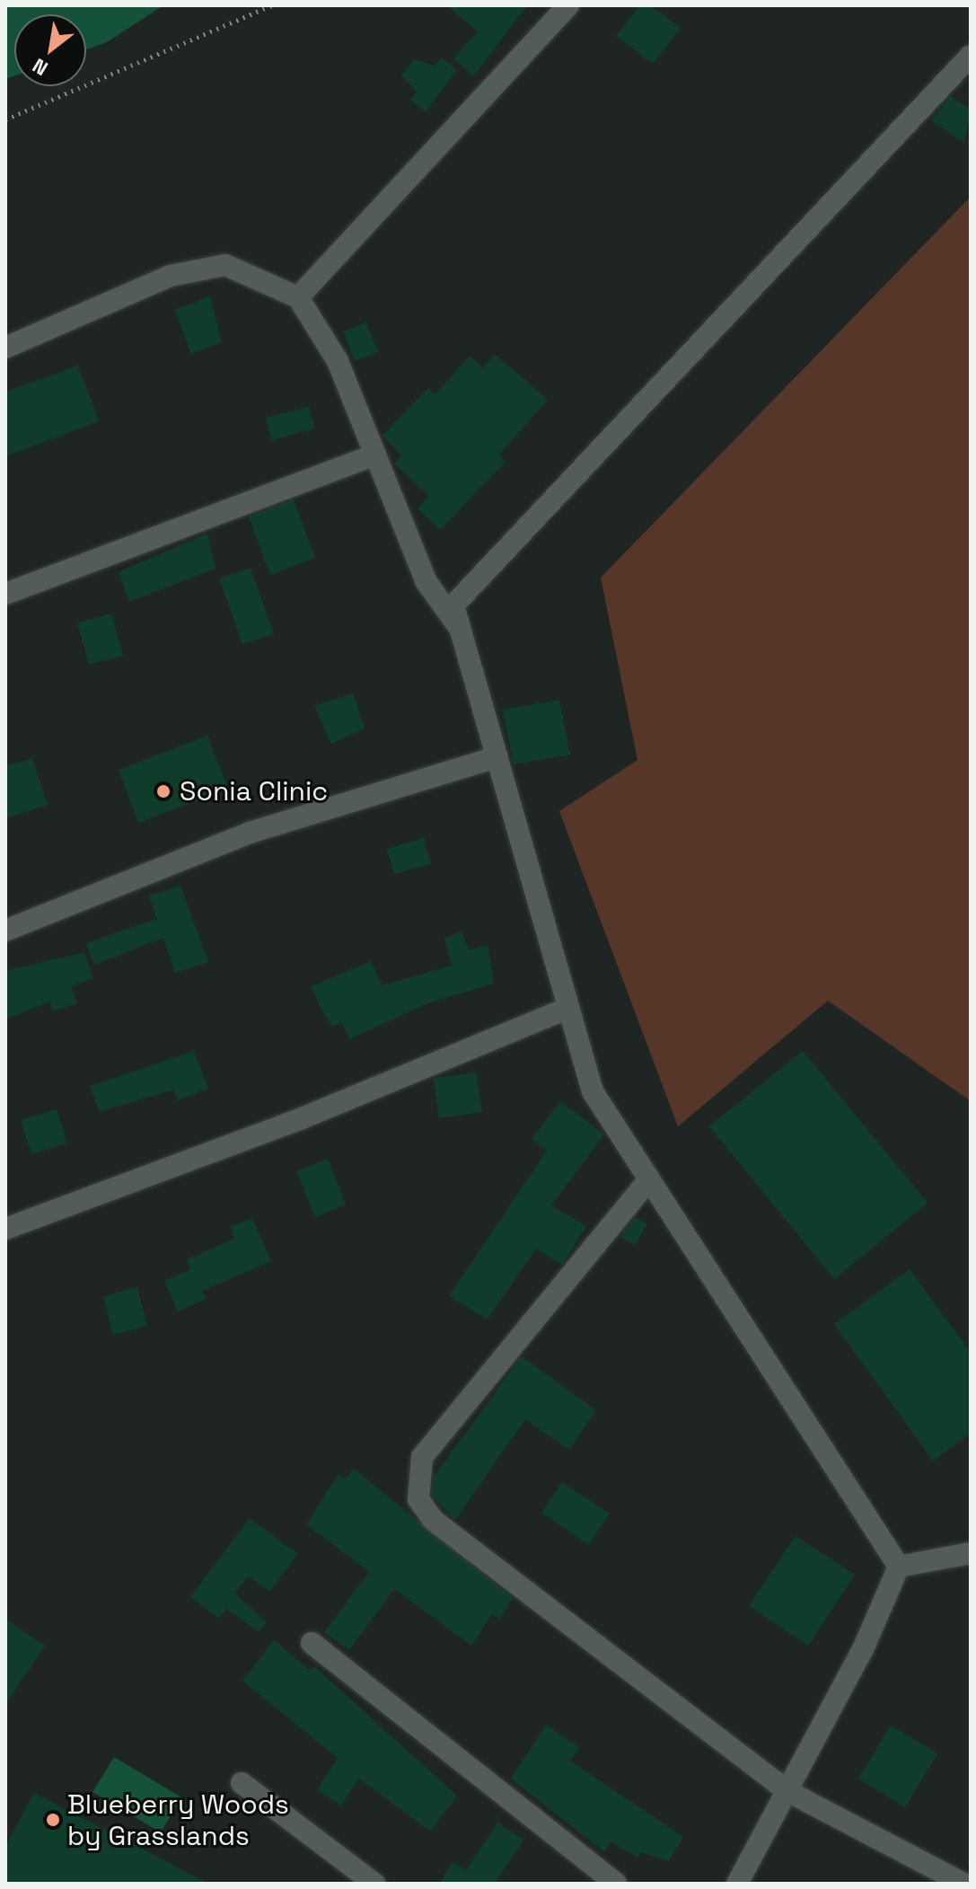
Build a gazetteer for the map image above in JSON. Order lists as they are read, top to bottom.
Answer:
{
  "places": ["Sonia Clinic", "Blueberry Woods by Grasslands"],
  "north": "bottom left"
}
